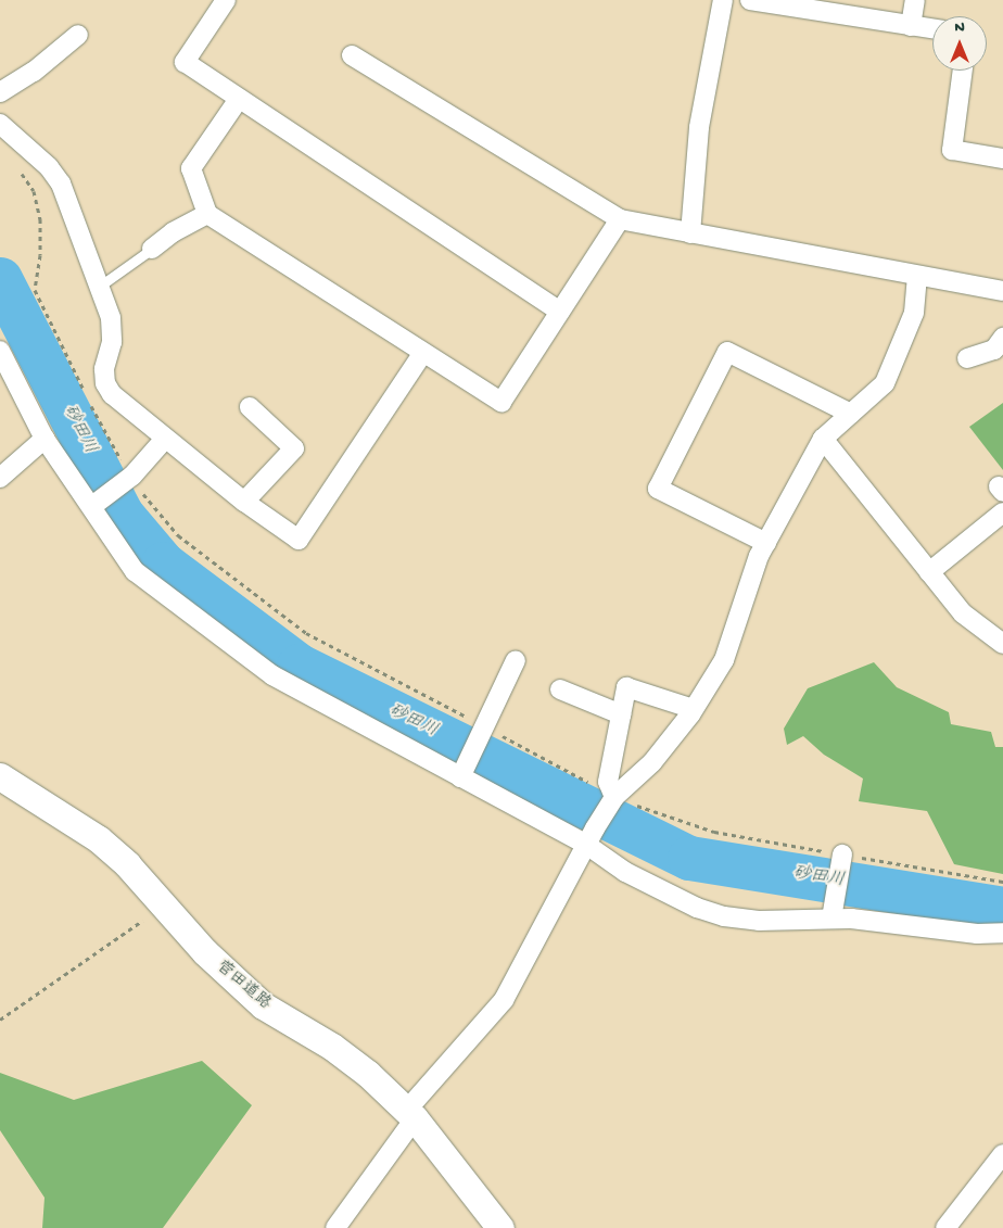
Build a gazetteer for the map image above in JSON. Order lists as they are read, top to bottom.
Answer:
{
  "streets": {
    "street": ["菅田道路"]
  },
  "water": ["砂田川"],
  "north": "top"
}
